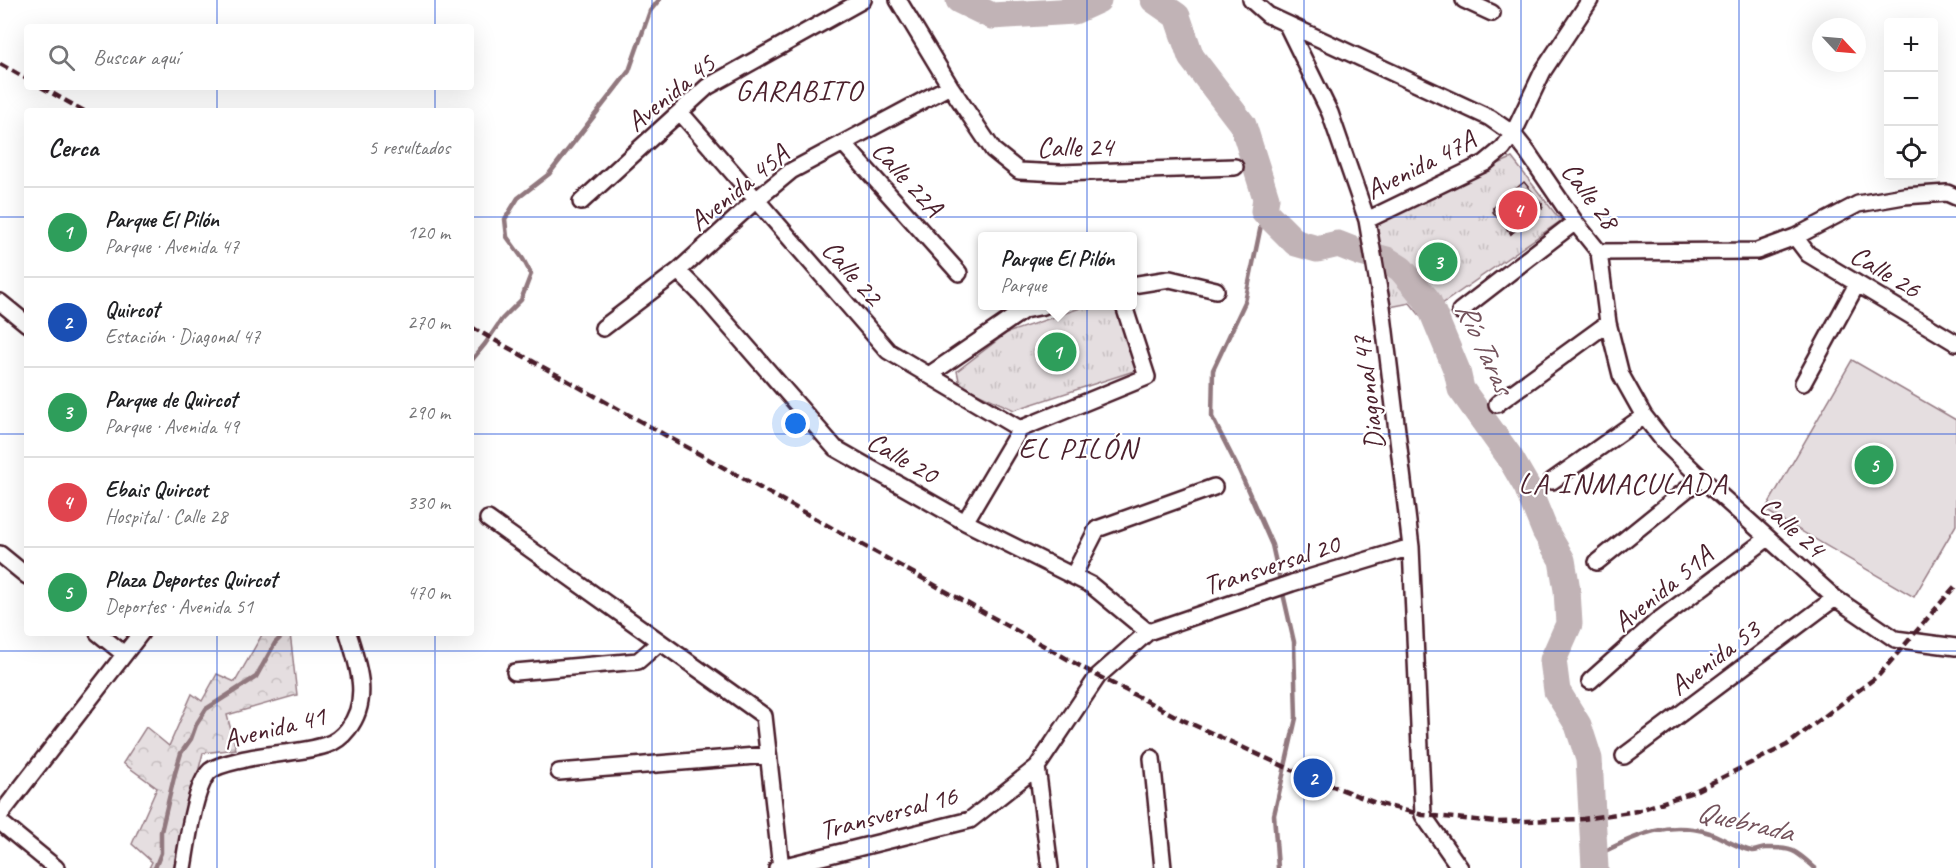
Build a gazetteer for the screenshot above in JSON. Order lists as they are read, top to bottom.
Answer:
{
  "streets": {
    "street": [
      "Avenida 45",
      "Calle 24",
      "Avenida 47A",
      "Calle 22A",
      "Avenida 45A",
      "Calle 28",
      "Calle 26",
      "Calle 22",
      "Diagonal 47",
      "Calle 20",
      "Transversal 20",
      "Avenida 51A",
      "Avenida 53",
      "Avenida 41",
      "Transversal 16"
    ]
  },
  "crossings": [
    ["Avenida 45", "Calle 22"],
    ["Calle 24", "Avenida 45A"],
    ["Calle 24", "Calle 28"],
    ["Calle 24", "Avenida 51A"],
    ["Calle 24", "Avenida 53"],
    ["Avenida 47A", "Calle 28"],
    ["Avenida 47A", "Diagonal 47"],
    ["Calle 22A", "Avenida 45A"],
    ["Avenida 45A", "Calle 22"],
    ["Avenida 45A", "Calle 20"],
    ["Calle 28", "Calle 26"],
    ["Calle 28", "Diagonal 47"],
    ["Diagonal 47", "Transversal 20"],
    ["Calle 20", "Transversal 20"],
    ["Calle 20", "Transversal 16"],
    ["Transversal 20", "Transversal 16"]
  ],
  "districts": ["GARABITO", "EL PILÓN", "LA INMACULADA"],
  "water": ["Río Taras", "Quebrada"],
  "north": "bottom right",
  "page": {
    "map_buttons": ["+", "−"],
    "search": "Buscar aquí",
    "heading": ["Cerca", "5 resultados"],
    "list": [
      {
        "mark": "1",
        "name": "Parque El Pilón",
        "note": "Parque · Avenida 47",
        "value": "120 m"
      },
      {
        "mark": "2",
        "name": "Quircot",
        "note": "Estación · Diagonal 47",
        "value": "270 m"
      },
      {
        "mark": "3",
        "name": "Parque de Quircot",
        "note": "Parque · Avenida 49",
        "value": "290 m"
      },
      {
        "mark": "4",
        "name": "Ebais Quircot",
        "note": "Hospital · Calle 28",
        "value": "330 m"
      },
      {
        "mark": "5",
        "name": "Plaza Deportes Quircot",
        "note": "Deportes · Avenida 51",
        "value": "470 m"
      }
    ],
    "pins": [
      "4",
      "3",
      "1",
      "5",
      "2"
    ],
    "popup": ["Parque El Pilón", "Parque"]
  }
}
